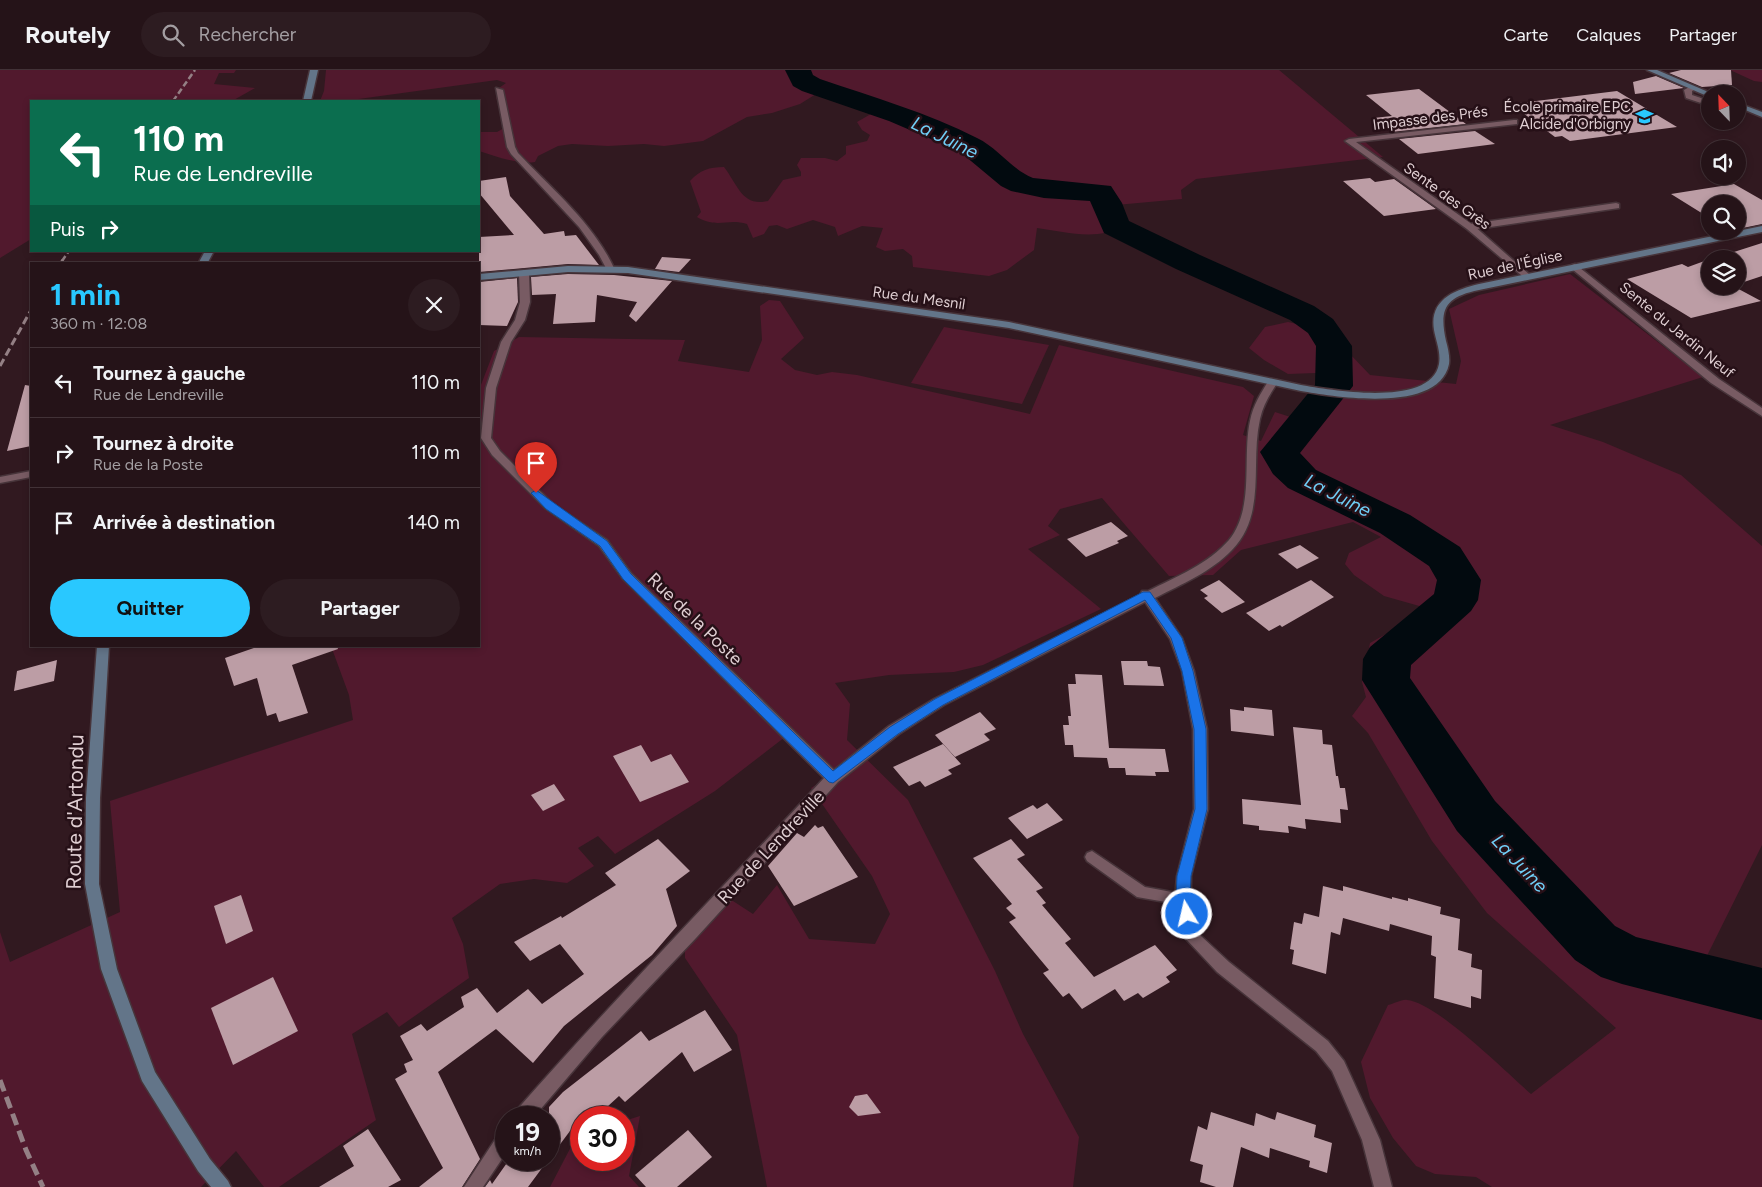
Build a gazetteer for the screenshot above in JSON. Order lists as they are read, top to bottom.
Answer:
{
  "streets": {
    "street": [
      "Impasse des Prés",
      "Sente des Grès",
      "Rue de l'Église",
      "Rue du Mesnil",
      "Sente du Jardin Neuf",
      "Rue de la Poste",
      "Route d'Artondu",
      "Rue de Lendreville"
    ]
  },
  "crossings": [
    ["Impasse des Prés", "Sente des Grès"],
    ["Sente des Grès", "Rue de l'Église"],
    ["Rue de l'Église", "Rue du Mesnil"],
    ["Rue de l'Église", "Sente du Jardin Neuf"],
    ["Rue du Mesnil", "Rue de la Poste"],
    ["Rue du Mesnil", "Rue de Lendreville"],
    ["Rue de la Poste", "Rue de Lendreville"]
  ],
  "water": ["La Juine"],
  "places": {
    "school or university": ["École primaire EPC Alcide d'Orbigny"]
  },
  "north": "top left",
  "page": {
    "header": "Routely",
    "search": "Rechercher",
    "nav": ["Carte", "Calques", "Partager"],
    "turn": ["110 m", "Rue de Lendreville"],
    "then": "Puis",
    "heading": ["1 min", "360 m · 12:08"],
    "list": [
      {
        "name": "Tournez à gauche",
        "note": "Rue de Lendreville",
        "value": "110 m"
      },
      {
        "name": "Tournez à droite",
        "note": "Rue de la Poste",
        "value": "110 m"
      },
      {
        "name": "Arrivée à destination",
        "value": "140 m"
      }
    ],
    "buttons": ["Quitter", "Partager"],
    "speed": "19 km/h",
    "limit": "30"
  }
}
